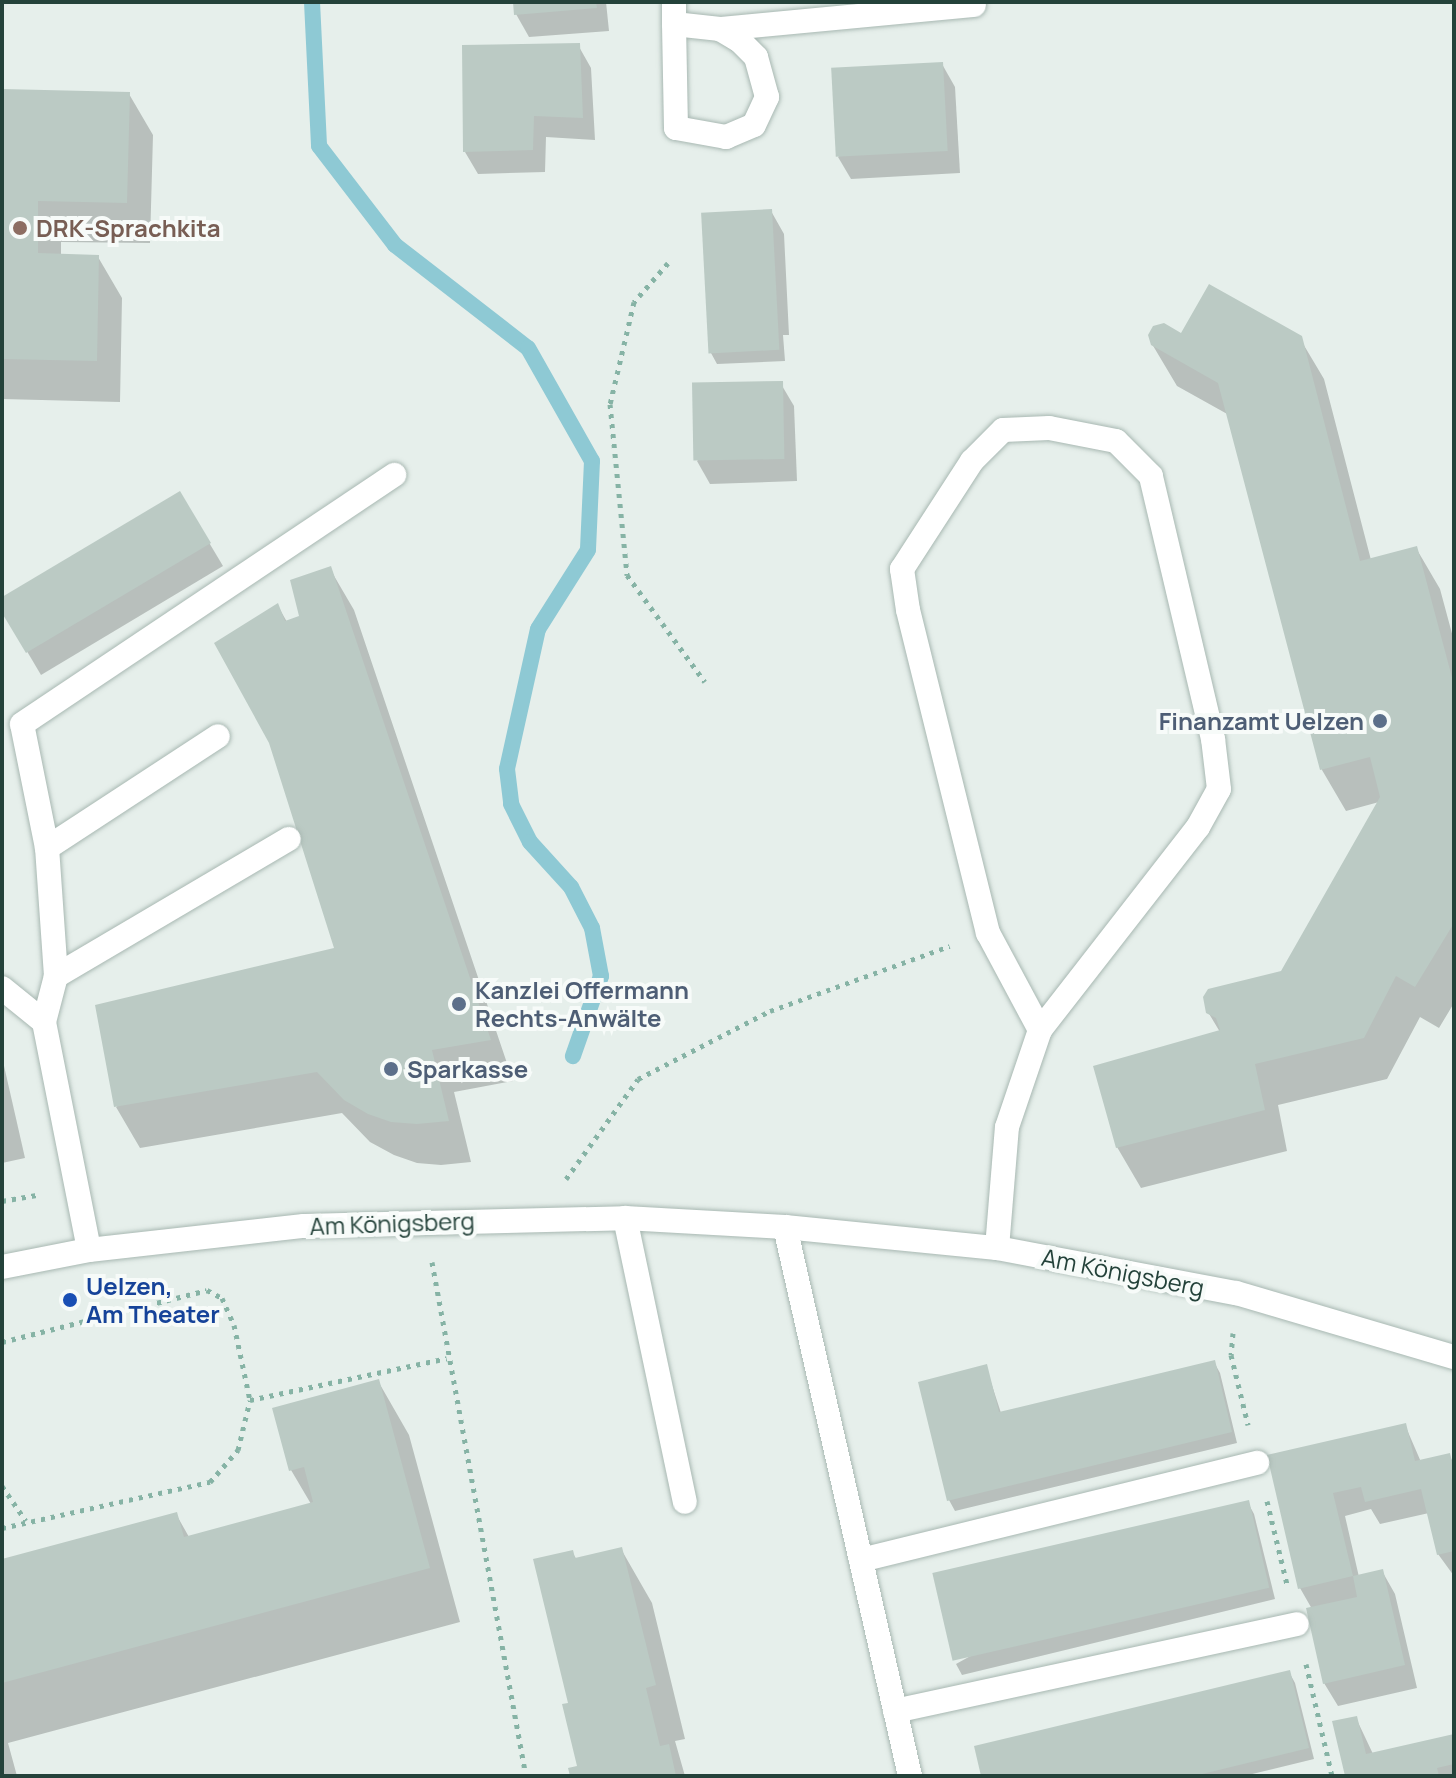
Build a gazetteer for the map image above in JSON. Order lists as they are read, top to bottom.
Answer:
{
  "streets": {
    "street": ["Am Königsberg"]
  },
  "places": [
    "DRK-Sprachkita",
    "Finanzamt Uelzen",
    "Kanzlei Offermann Rechts-Anwälte",
    "Sparkasse",
    "Uelzen, Am Theater"
  ]
}
